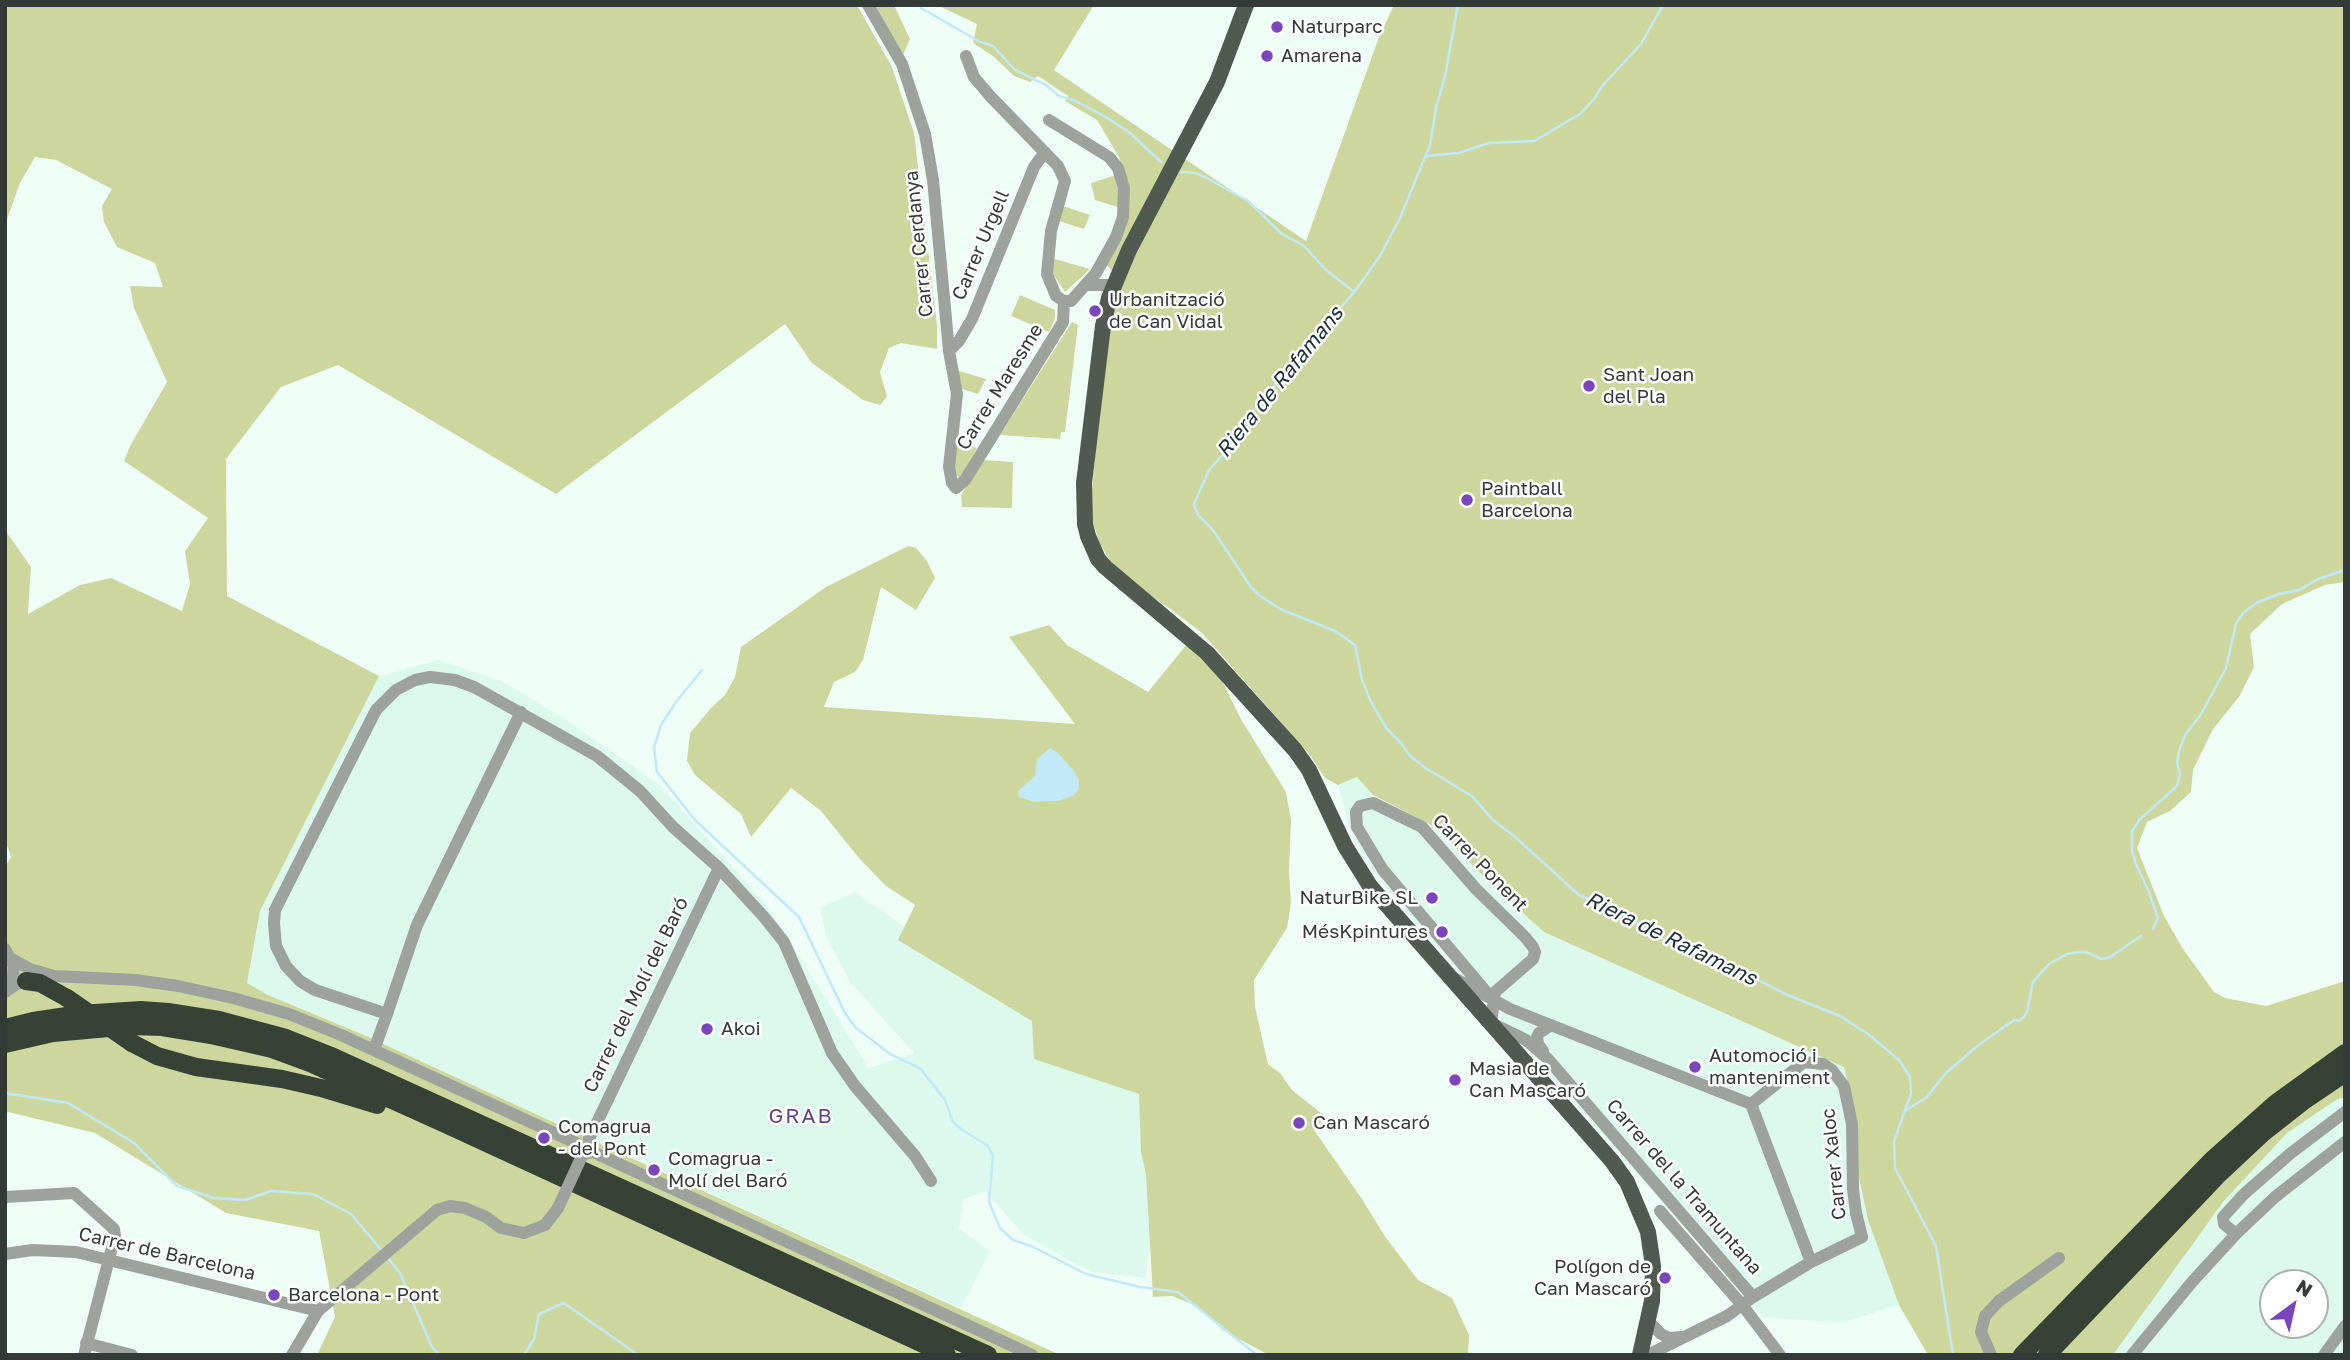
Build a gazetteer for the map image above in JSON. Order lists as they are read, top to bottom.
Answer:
{
  "streets": {
    "street": [
      "Carrer Cerdanya",
      "Carrer Urgell",
      "Carrer Maresme",
      "Carrer Ponent",
      "Carrer del Molí del Baró",
      "Carrer Xaloc",
      "Carrer del la Tramuntana",
      "Carrer de Barcelona"
    ]
  },
  "crossings": [
    ["Carrer Cerdanya", "Carrer Urgell"],
    ["Carrer Cerdanya", "Carrer Maresme"],
    ["Carrer Ponent", "Carrer Xaloc"],
    ["Carrer del Molí del Baró", "Carrer de Barcelona"],
    ["Carrer Xaloc", "Carrer del la Tramuntana"]
  ],
  "districts": ["GRAB"],
  "water": ["Riera de Rafamans"],
  "places": [
    "Naturparc",
    "Amarena",
    "Urbanització de Can Vidal",
    "Sant Joan del Pla",
    "Paintball Barcelona",
    "NaturBike SL",
    "MésKpintures",
    "Akoi",
    "Automoció i manteniment",
    "Masia de Can Mascaró",
    "Can Mascaró",
    "Comagrua - del Pont",
    "Comagrua - Molí del Baró",
    "Polígon de Can Mascaró",
    "Barcelona - Pont"
  ],
  "north": "top right"
}
